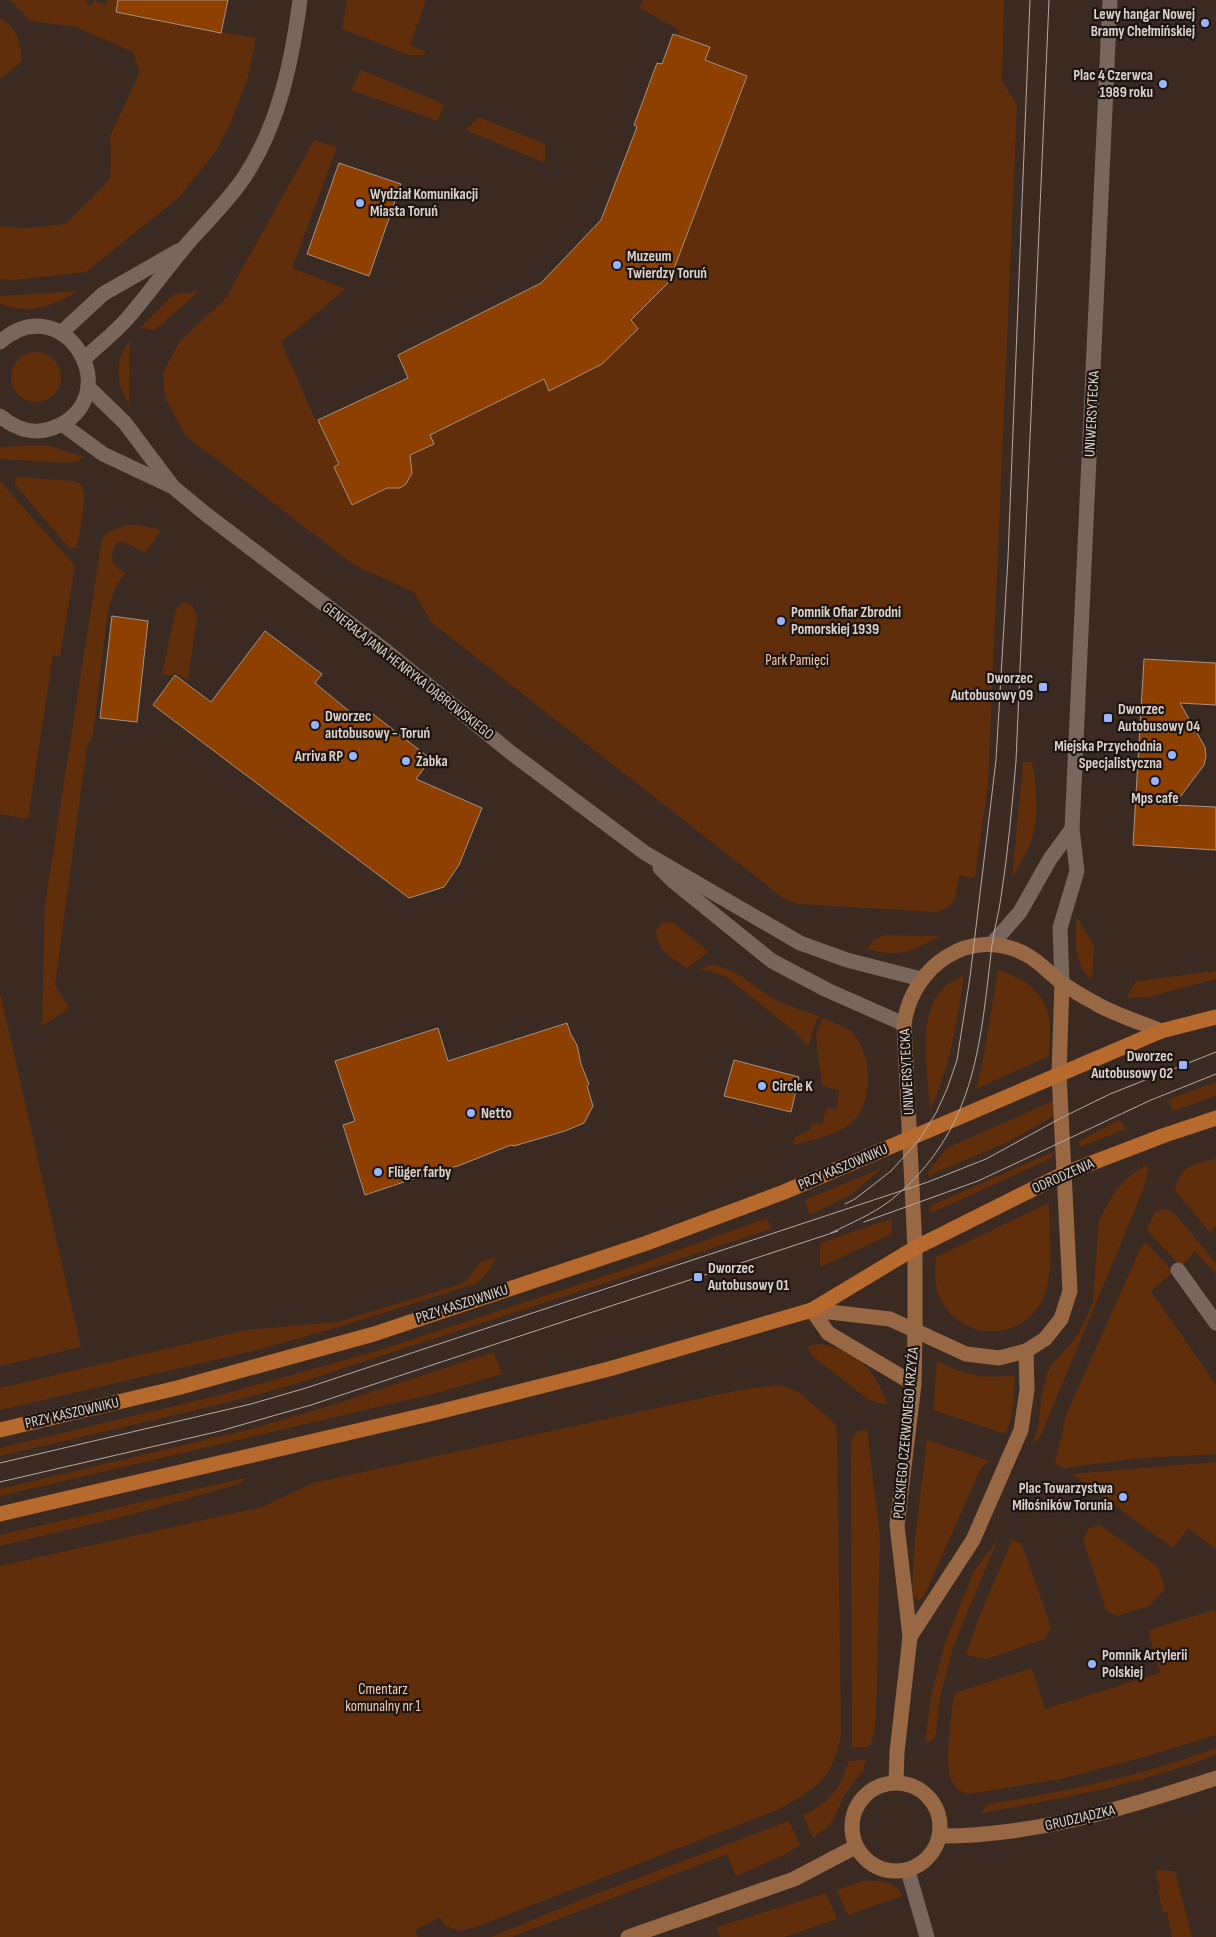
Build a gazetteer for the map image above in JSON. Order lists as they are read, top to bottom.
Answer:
{
  "streets": {
    "main road": ["PRZY KASZOWNIKU", "ODRODZENIA"],
    "street": [
      "UNIWERSYTECKA",
      "GENERAŁA JANA HENRYKA DĄBROWSKIEGO",
      "POLSKIEGO CZERWONEGO KRZYŻA",
      "GRUDZIĄDZKA"
    ]
  },
  "crossings": [
    ["UNIWERSYTECKA", "GENERAŁA JANA HENRYKA DĄBROWSKIEGO"],
    ["UNIWERSYTECKA", "PRZY KASZOWNIKU"],
    ["UNIWERSYTECKA", "POLSKIEGO CZERWONEGO KRZYŻA"],
    ["PRZY KASZOWNIKU", "POLSKIEGO CZERWONEGO KRZYŻA"],
    ["ODRODZENIA", "POLSKIEGO CZERWONEGO KRZYŻA"],
    ["POLSKIEGO CZERWONEGO KRZYŻA", "GRUDZIĄDZKA"]
  ],
  "parks": ["Park Pamięci", "Cmentarz komunalny nr 1"],
  "places": {
    "other": [
      "Lewy hangar Nowej Bramy Chełmińskiej",
      "Plac 4 Czerwca 1989 roku",
      "Wydział Komunikacji Miasta Toruń",
      "Muzeum Twierdzy Toruń",
      "Pomnik Ofiar Zbrodni Pomorskiej 1939",
      "Dworzec autobusowy - Toruń",
      "Miejska Przychodnia Specjalistyczna",
      "Arriva RP",
      "Żabka",
      "Mps cafe",
      "Circle K",
      "Netto",
      "Flüger farby",
      "Plac Towarzystwa Miłośników Torunia",
      "Pomnik Artylerii Polskiej"
    ],
    "transit": [
      "Dworzec Autobusowy 09",
      "Dworzec Autobusowy 04",
      "Dworzec Autobusowy 02",
      "Dworzec Autobusowy 01"
    ]
  }
}
